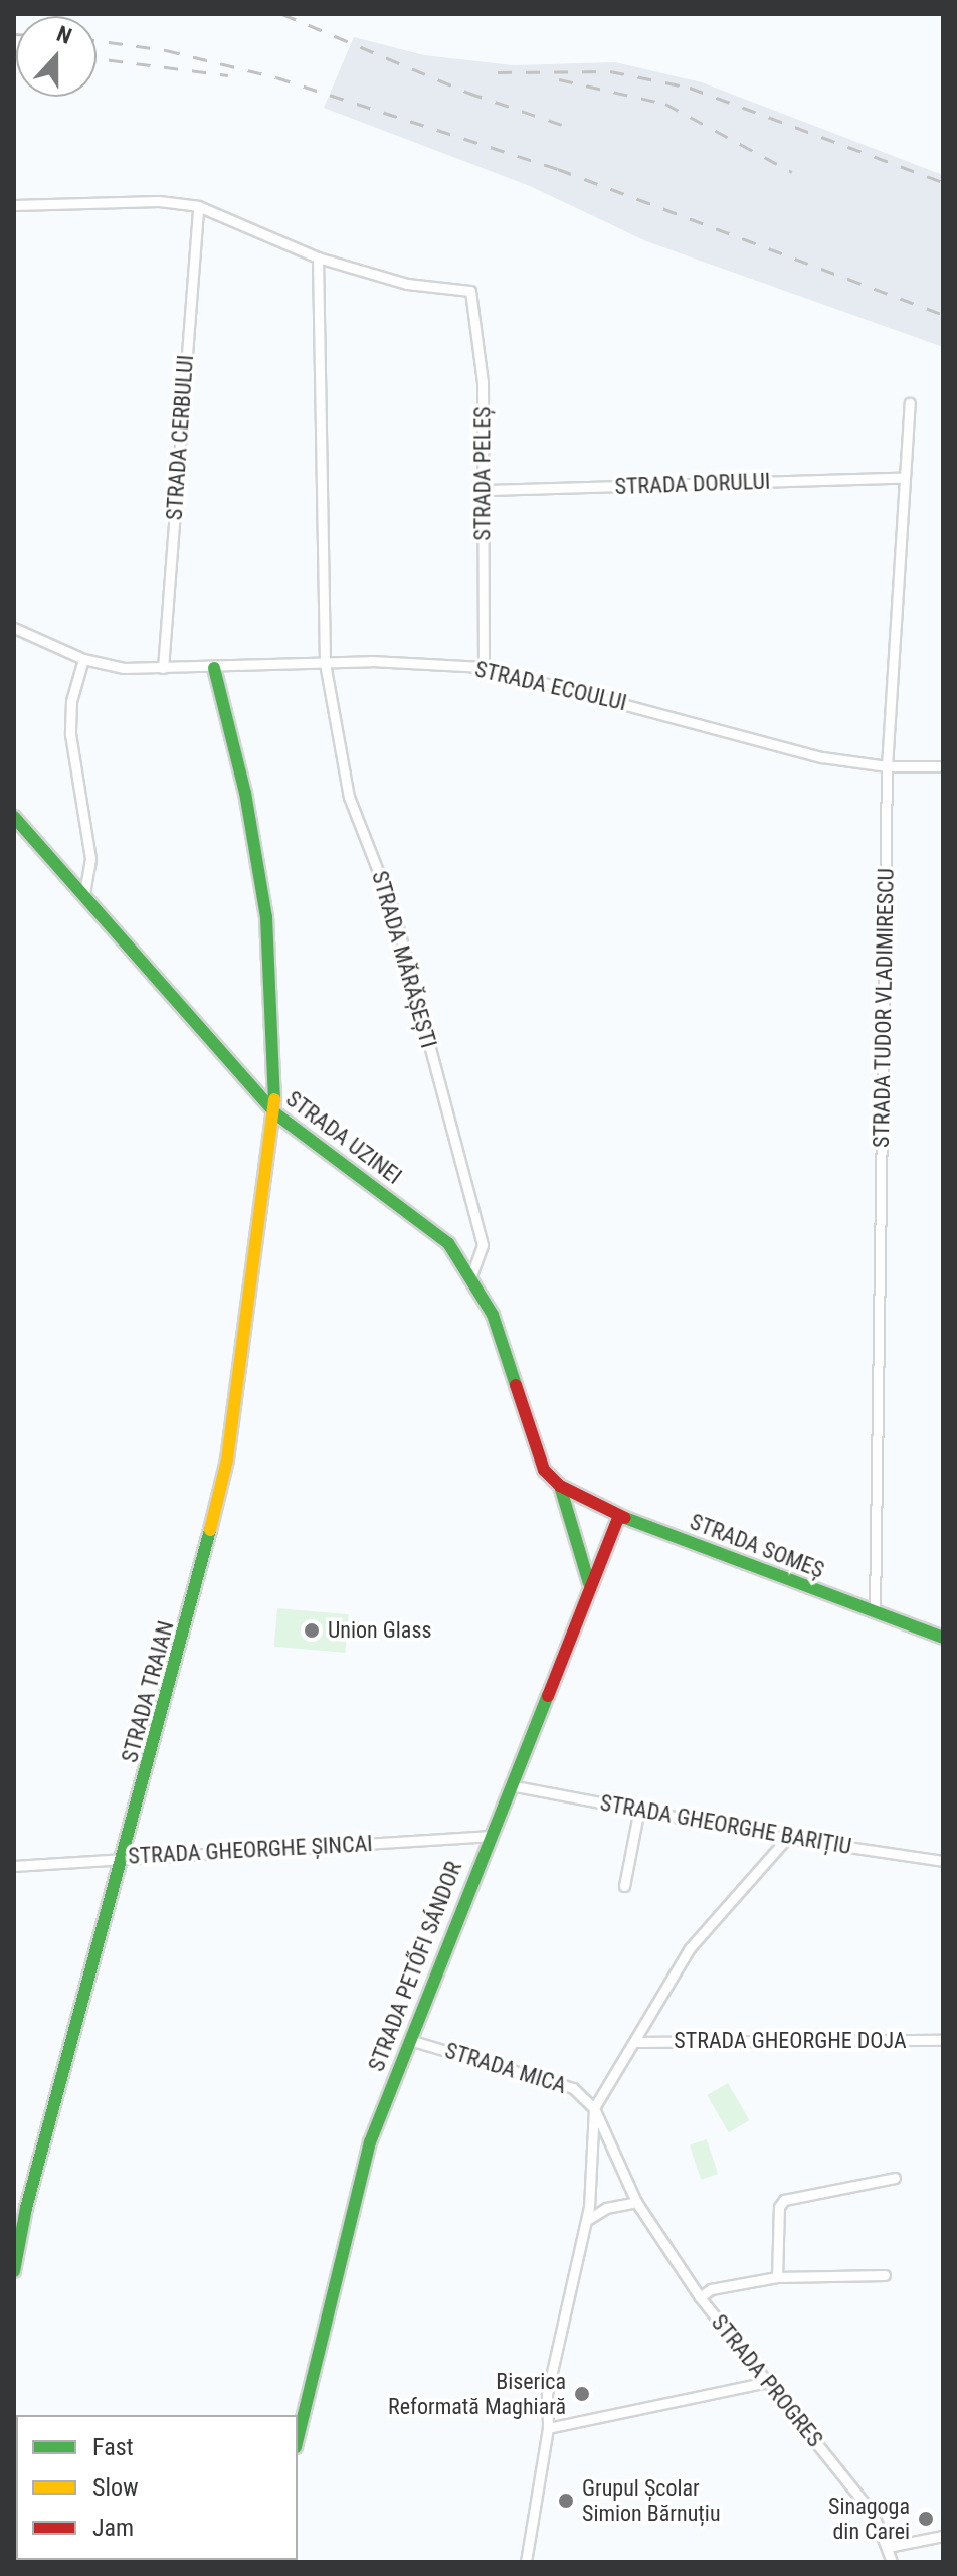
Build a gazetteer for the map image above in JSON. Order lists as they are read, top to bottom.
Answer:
{
  "streets": {
    "main road": [
      "STRADA UZINEI",
      "STRADA SOMEȘ",
      "STRADA TRAIAN",
      "STRADA PETŐFI SÁNDOR"
    ],
    "street": [
      "STRADA CERBULUI",
      "STRADA PELEȘ",
      "STRADA DORULUI",
      "STRADA ECOULUI",
      "STRADA MĂRĂȘEȘTI",
      "STRADA TUDOR VLADIMIRESCU",
      "STRADA GHEORGHE BARIȚIU",
      "STRADA GHEORGHE ȘINCAI",
      "STRADA GHEORGHE DOJA",
      "STRADA MICA",
      "STRADA PROGRES"
    ]
  },
  "crossings": [
    ["STRADA CERBULUI", "STRADA ECOULUI"],
    ["STRADA PELEȘ", "STRADA DORULUI"],
    ["STRADA PELEȘ", "STRADA ECOULUI"],
    ["STRADA PELEȘ", "STRADA MĂRĂȘEȘTI"],
    ["STRADA DORULUI", "STRADA TUDOR VLADIMIRESCU"],
    ["STRADA ECOULUI", "STRADA MĂRĂȘEȘTI"],
    ["STRADA ECOULUI", "STRADA TUDOR VLADIMIRESCU"],
    ["STRADA ECOULUI", "STRADA TRAIAN"],
    ["STRADA MĂRĂȘEȘTI", "STRADA UZINEI"],
    ["STRADA TUDOR VLADIMIRESCU", "STRADA SOMEȘ"],
    ["STRADA UZINEI", "STRADA SOMEȘ"],
    ["STRADA UZINEI", "STRADA TRAIAN"],
    ["STRADA SOMEȘ", "STRADA PETŐFI SÁNDOR"],
    ["STRADA TRAIAN", "STRADA GHEORGHE ȘINCAI"],
    ["STRADA GHEORGHE BARIȚIU", "STRADA PETŐFI SÁNDOR"],
    ["STRADA GHEORGHE ȘINCAI", "STRADA PETŐFI SÁNDOR"],
    ["STRADA PETŐFI SÁNDOR", "STRADA MICA"],
    ["STRADA MICA", "STRADA PROGRES"]
  ],
  "places": [
    "Union Glass",
    "Biserica Reformată Maghiară",
    "Grupul Școlar Simion Bărnuțiu",
    "Sinagoga din Carei"
  ],
  "legend": ["Fast", "Slow", "Jam"],
  "north": "top"
}
